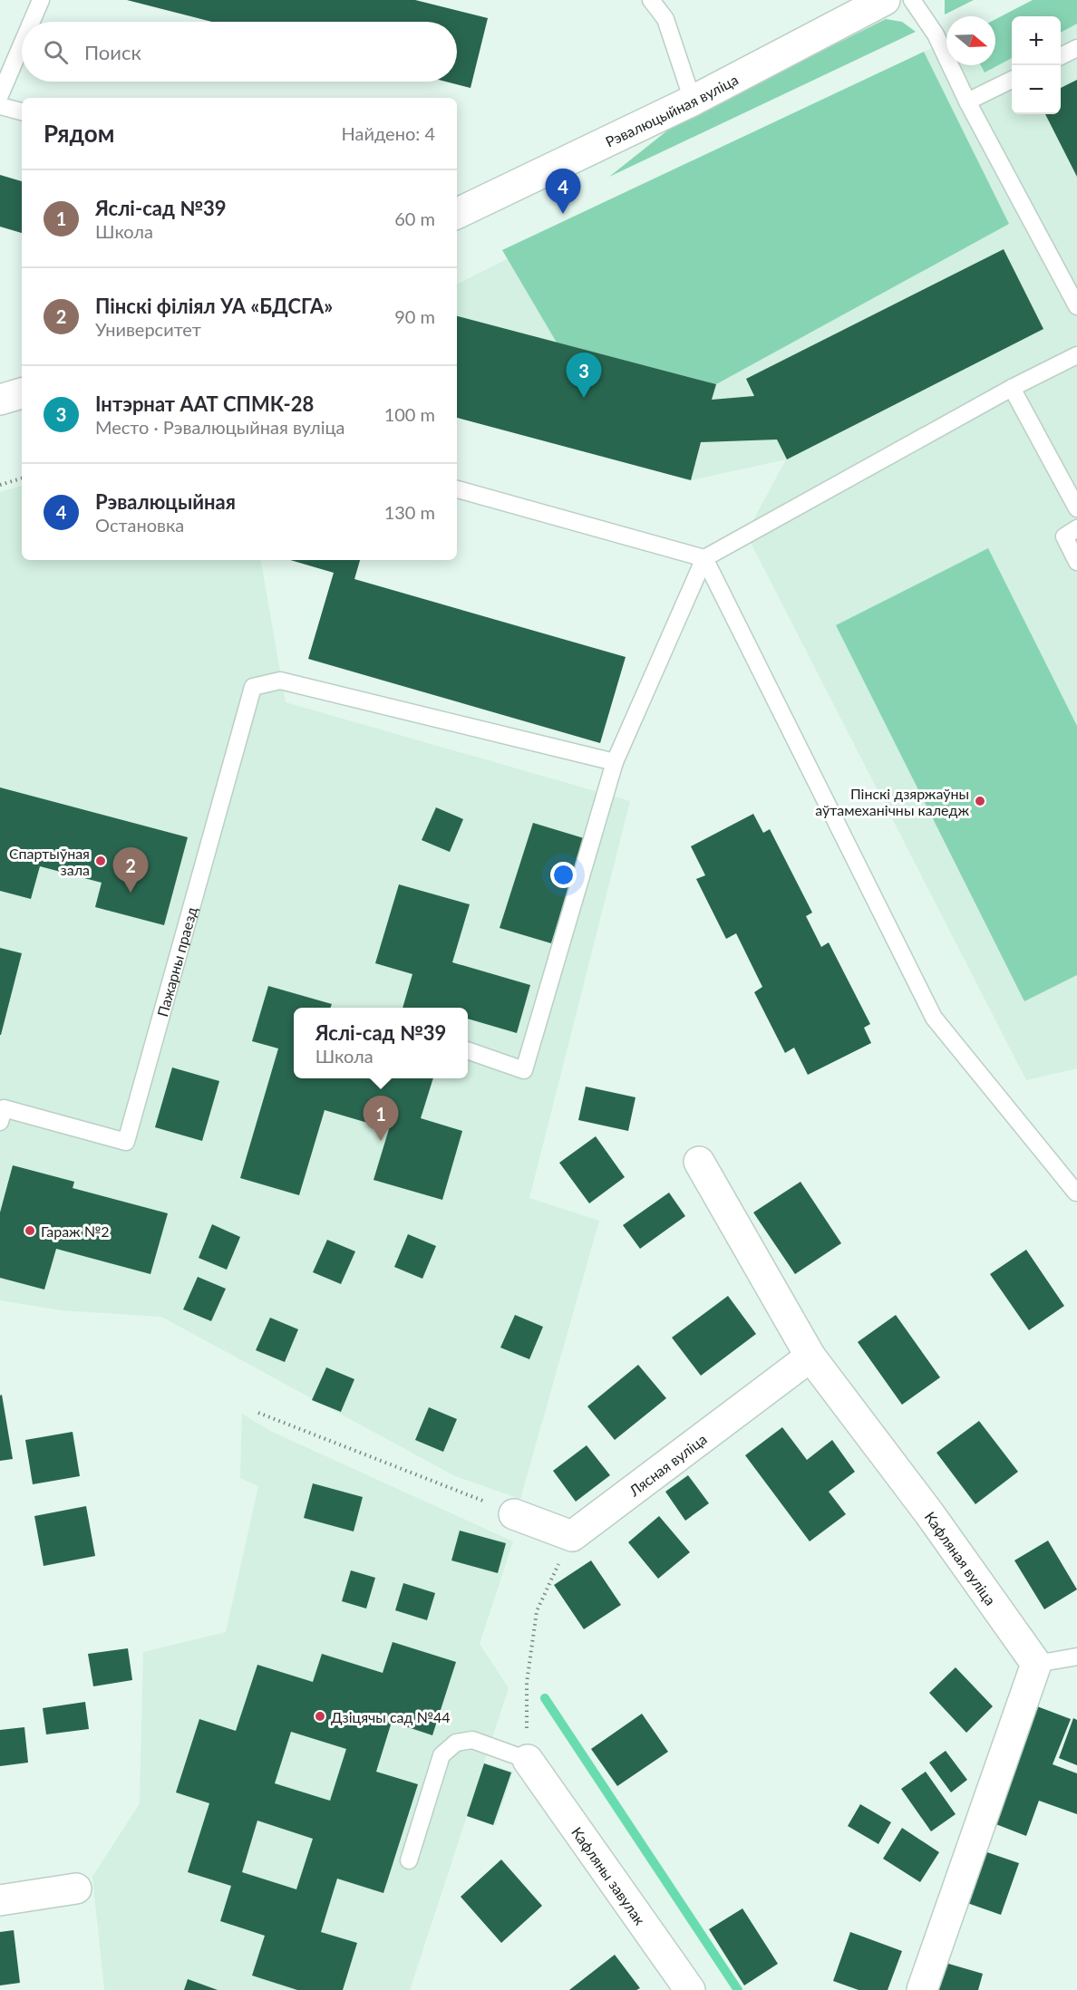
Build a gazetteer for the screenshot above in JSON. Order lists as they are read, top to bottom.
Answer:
{
  "streets": {
    "street": [
      "Рэвалюцыйная вуліца",
      "Лясная вуліца",
      "Кафляная вуліца",
      "Кафляны завулак"
    ],
    "lane": ["Пажарны праезд"]
  },
  "crossings": [
    ["Лясная вуліца", "Кафляная вуліца"]
  ],
  "places": [
    "Пінскі дзяржаўны аўтамеханічны каледж",
    "Спартыўная зала",
    "Гараж №2",
    "Дзіцячы сад №44"
  ],
  "north": "right",
  "page": {
    "map_buttons": ["+", "−"],
    "search": "Поиск",
    "heading": ["Рядом", "Найдено: 4"],
    "pins": [
      "4",
      "3",
      "2",
      "1"
    ],
    "list": [
      {
        "mark": "1",
        "name": "Яслі-сад №39",
        "note": "Школа",
        "value": "60 m"
      },
      {
        "mark": "2",
        "name": "Пінскі філіял УА «БДСГА»",
        "note": "Университет",
        "value": "90 m"
      },
      {
        "mark": "3",
        "name": "Інтэрнат ААТ СПМК-28",
        "note": "Место · Рэвалюцыйная вуліца",
        "value": "100 m"
      },
      {
        "mark": "4",
        "name": "Рэвалюцыйная",
        "note": "Остановка",
        "value": "130 m"
      }
    ],
    "popup": ["Яслі-сад №39", "Школа"]
  }
}
